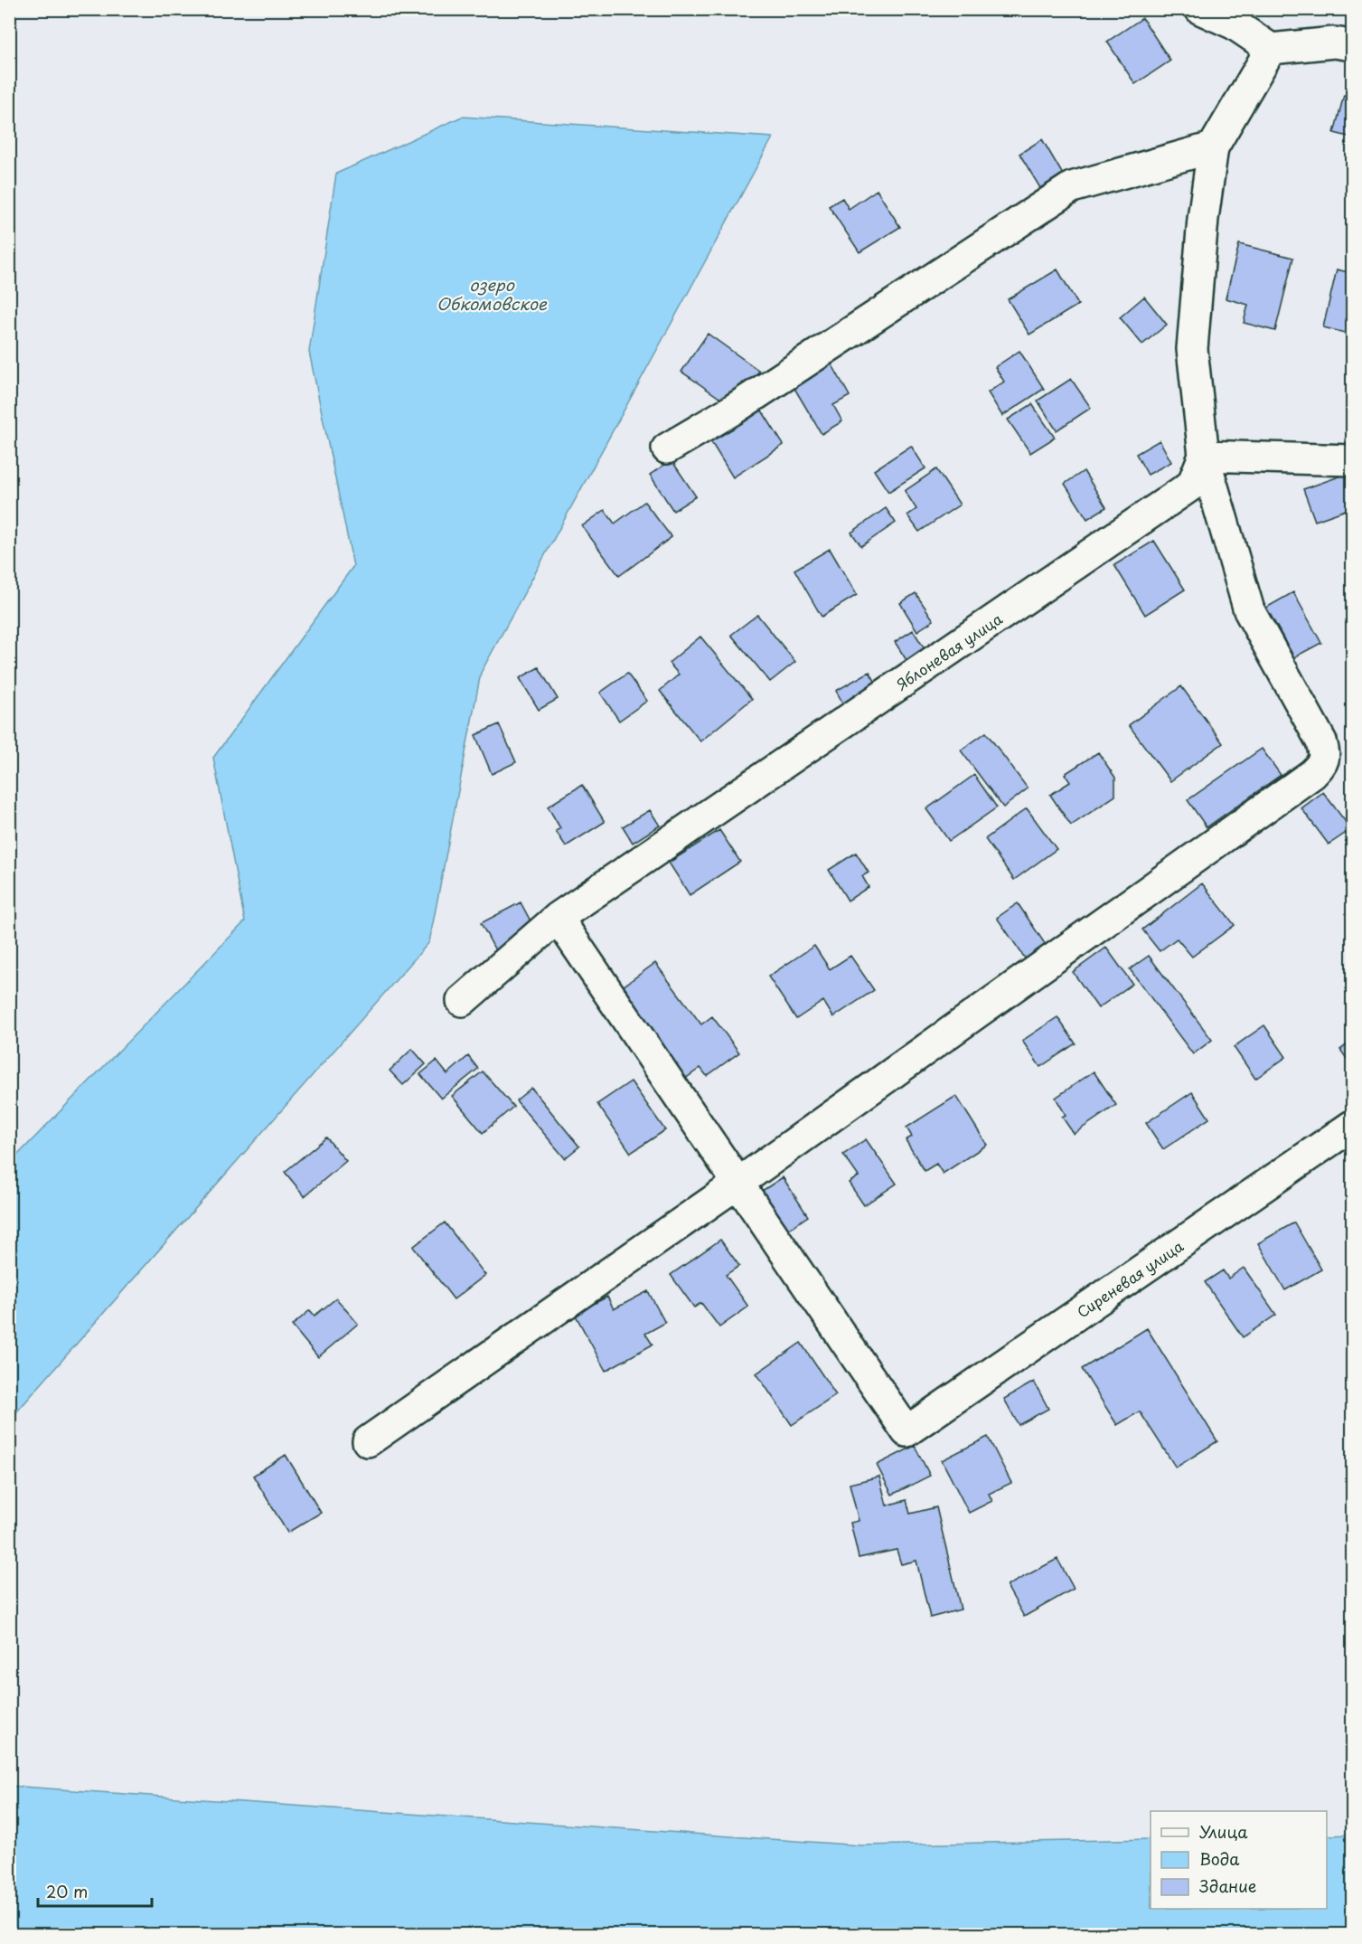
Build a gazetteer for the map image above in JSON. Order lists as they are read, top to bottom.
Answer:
{
  "streets": {
    "street": ["Яблоневая улица", "Сиреневая улица"]
  },
  "water": ["озеро Обкомовское"],
  "legend": ["Улица", "Вода", "Здание"],
  "scale_bar": "20 m"
}
